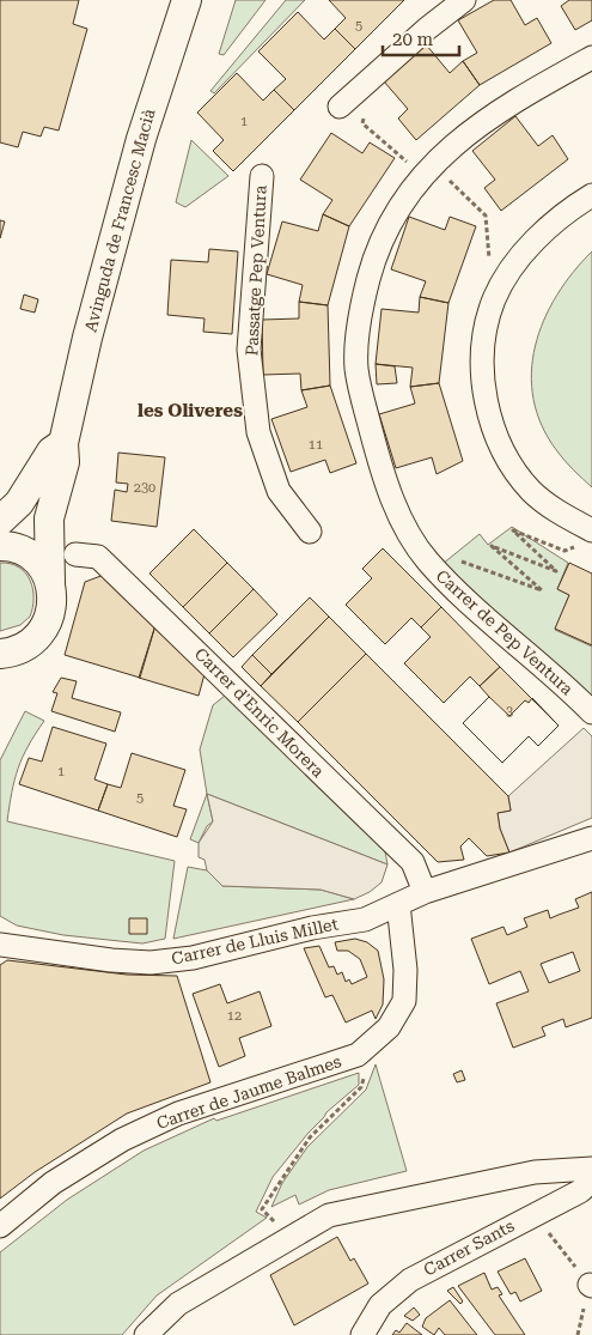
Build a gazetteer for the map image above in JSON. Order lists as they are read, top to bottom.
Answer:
{
  "streets": {
    "street": [
      "Avinguda de Francesc Macià",
      "Passatge Pep Ventura",
      "Carrer de Pep Ventura",
      "Carrer d'Enric Morera",
      "Carrer de Lluis Millet",
      "Carrer de Jaume Balmes",
      "Carrer Sants"
    ]
  },
  "crossings": [
    ["Carrer de Lluis Millet", "Carrer de Jaume Balmes"]
  ],
  "districts": ["les Oliveres"],
  "house_numbers": [
    "5",
    "1",
    "11",
    "230",
    "3",
    "1",
    "5",
    "12"
  ],
  "scale_bar": "20 m"
}
